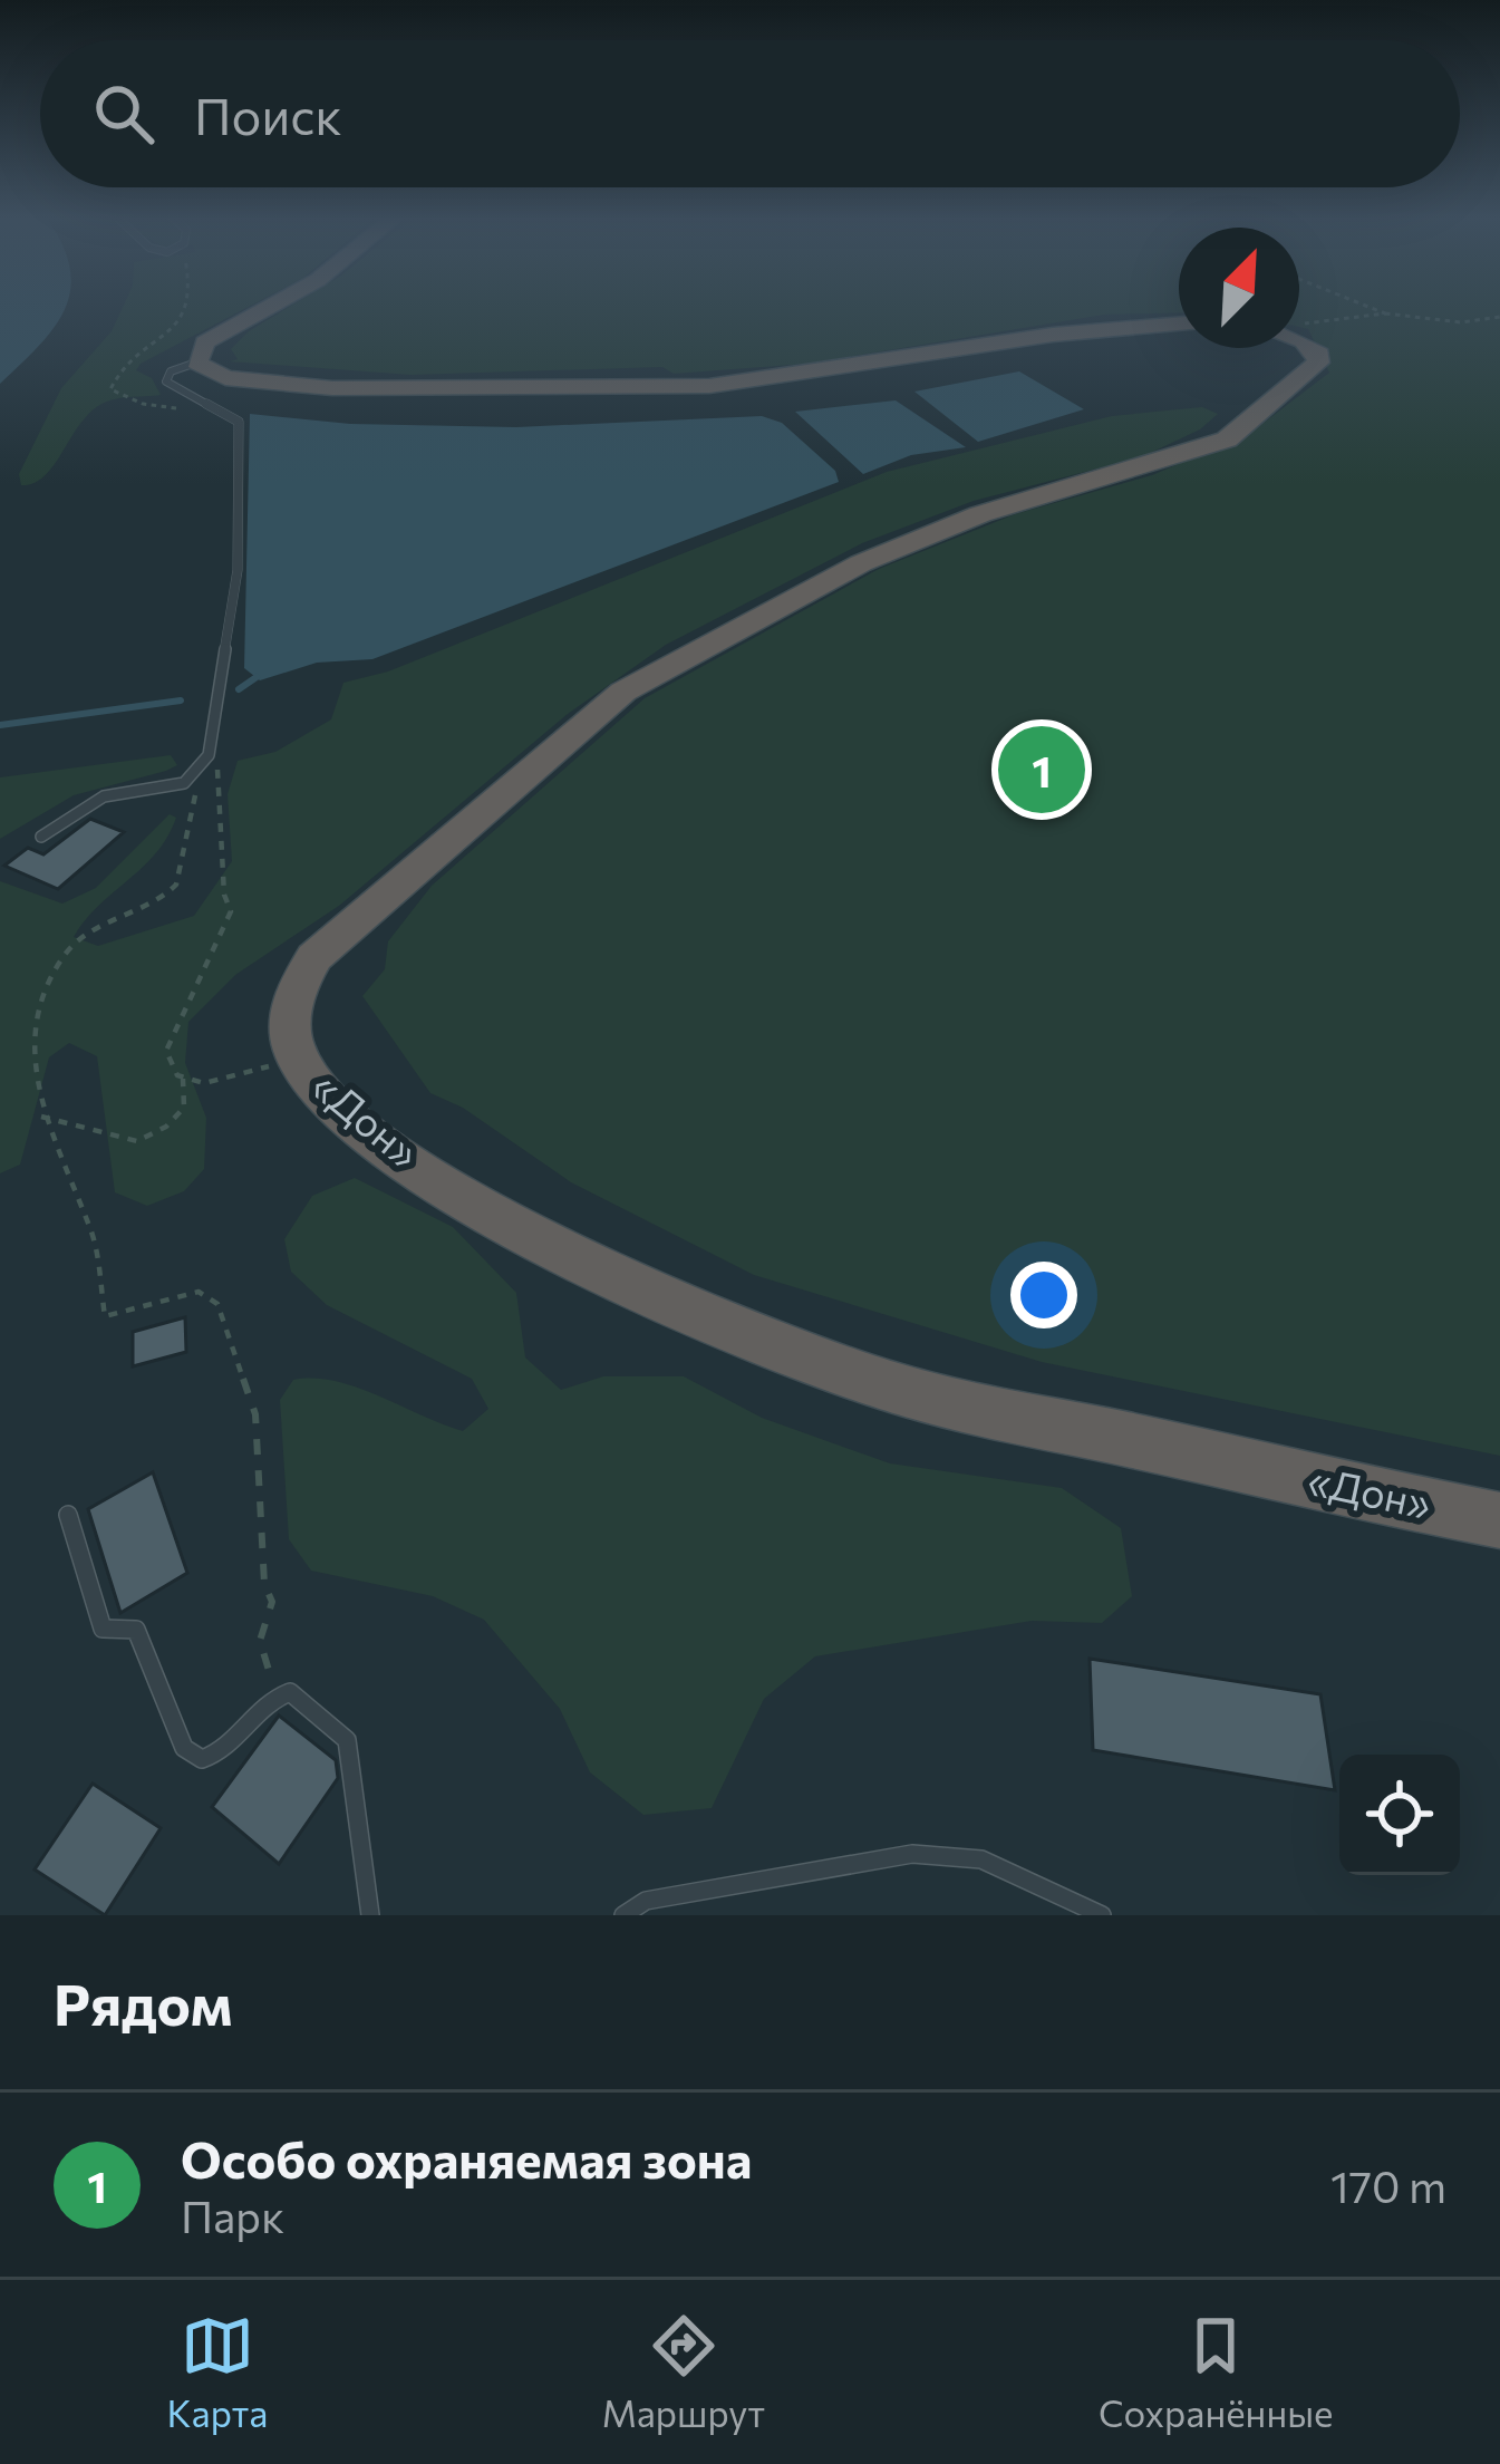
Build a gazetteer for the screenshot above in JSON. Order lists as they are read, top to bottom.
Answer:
{
  "streets": {
    "highway": ["«Дон»"]
  },
  "north": "top right",
  "page": {
    "search": "Поиск",
    "pins": "1",
    "heading": "Рядом",
    "list": [
      {
        "mark": "1",
        "name": "Особо охраняемая зона",
        "note": "Парк",
        "value": "170 m"
      }
    ],
    "nav": ["Карта", "Маршрут", "Сохранённые"]
  }
}
